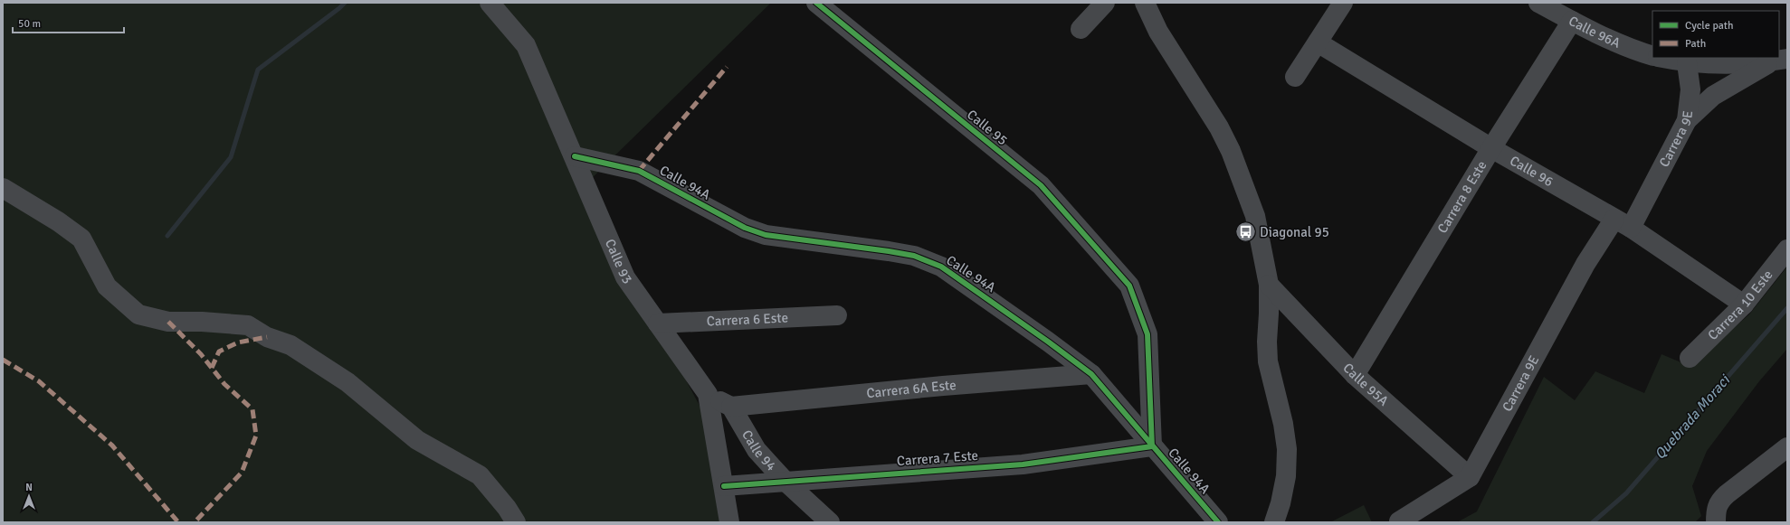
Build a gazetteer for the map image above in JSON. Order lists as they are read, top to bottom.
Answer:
{
  "streets": {
    "street": [
      "Calle 96A",
      "Calle 95",
      "Carrera 9E",
      "Calle 96",
      "Calle 94A",
      "Carrera 8 Este",
      "Calle 93",
      "Carrera 10 Este",
      "Carrera 6 Este",
      "Calle 95A",
      "Carrera 6A Este",
      "Calle 94",
      "Carrera 7 Este"
    ]
  },
  "crossings": [
    ["Calle 96A", "Carrera 8 Este"],
    ["Calle 95", "Calle 94A"],
    ["Calle 95", "Carrera 7 Este"],
    ["Carrera 9E", "Calle 96"],
    ["Carrera 9E", "Calle 95A"],
    ["Calle 96", "Carrera 8 Este"],
    ["Calle 96", "Carrera 10 Este"],
    ["Calle 94A", "Calle 93"],
    ["Calle 94A", "Carrera 6A Este"],
    ["Calle 94A", "Carrera 7 Este"],
    ["Carrera 8 Este", "Calle 95A"],
    ["Calle 93", "Carrera 6 Este"],
    ["Calle 93", "Carrera 7 Este"],
    ["Carrera 6A Este", "Calle 94"],
    ["Calle 94", "Carrera 7 Este"]
  ],
  "water": ["Quebrada Moraci"],
  "places": {
    "bus stop": ["Diagonal 95"]
  },
  "legend": ["Cycle path", "Path"],
  "scale_bar": "50 m",
  "north": "top"
}
